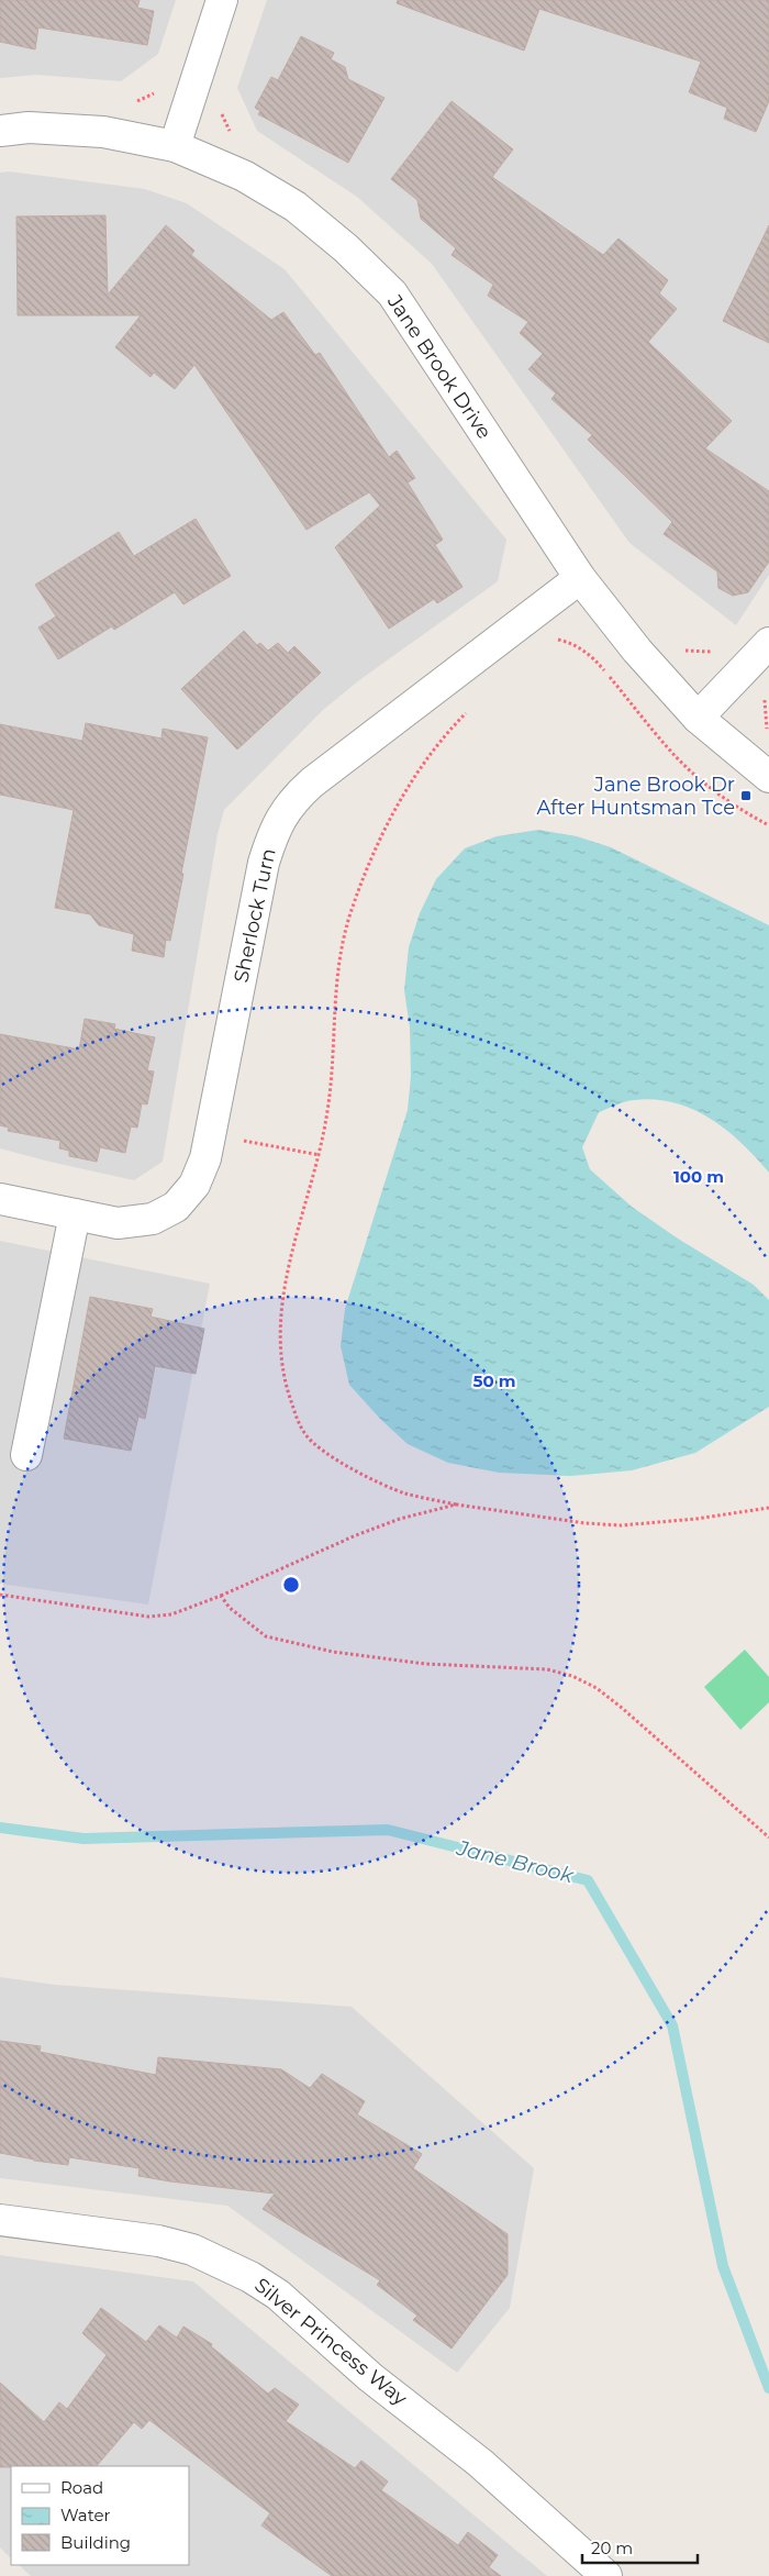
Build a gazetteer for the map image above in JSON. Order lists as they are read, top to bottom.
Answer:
{
  "streets": {
    "street": ["Jane Brook Drive", "Sherlock Turn", "Silver Princess Way"]
  },
  "crossings": [
    ["Jane Brook Drive", "Sherlock Turn"]
  ],
  "water": ["Jane Brook"],
  "places": {
    "transit": ["Jane Brook Dr After Huntsman Tce"]
  },
  "legend": ["Road", "Water", "Building"],
  "scale_bar": "20 m",
  "rings": ["100 m", "50 m"]
}
